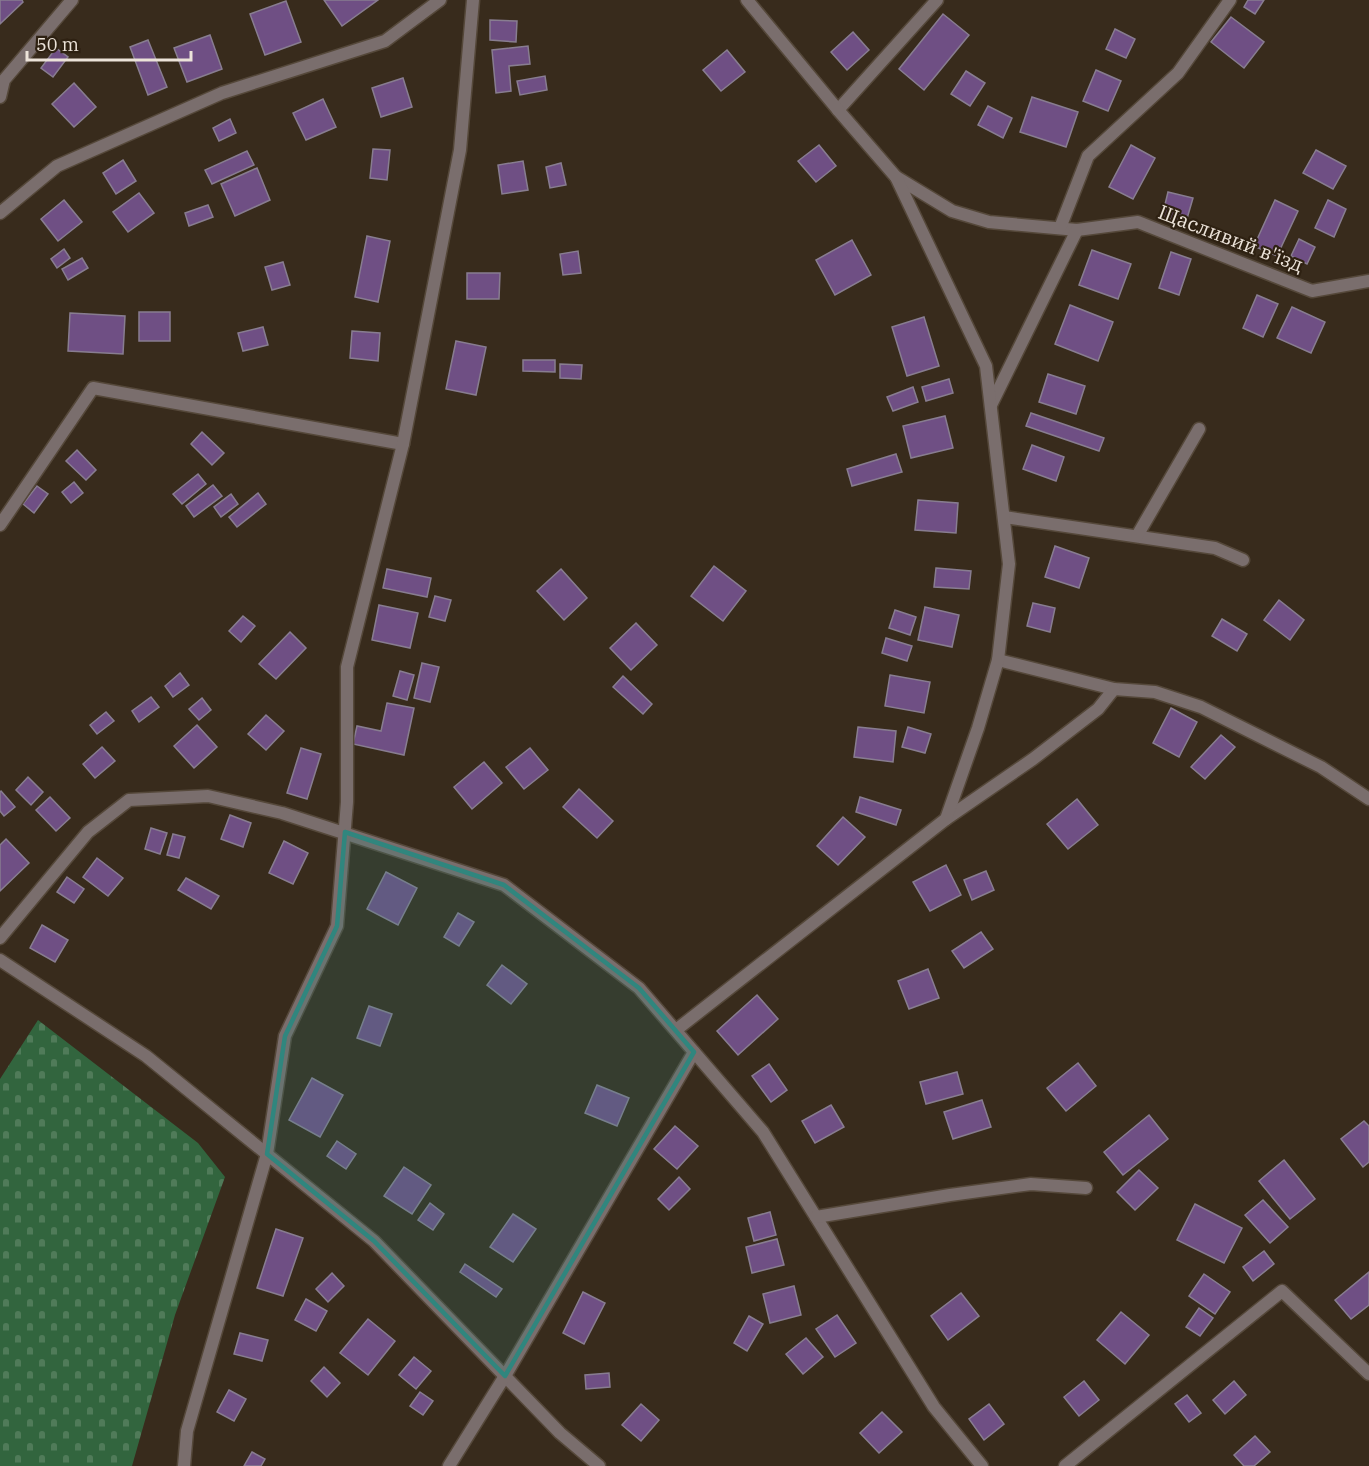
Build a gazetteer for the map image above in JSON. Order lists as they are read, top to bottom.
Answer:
{
  "streets": {
    "street": ["Щасливий в'їзд"]
  },
  "scale_bar": "50 m"
}
